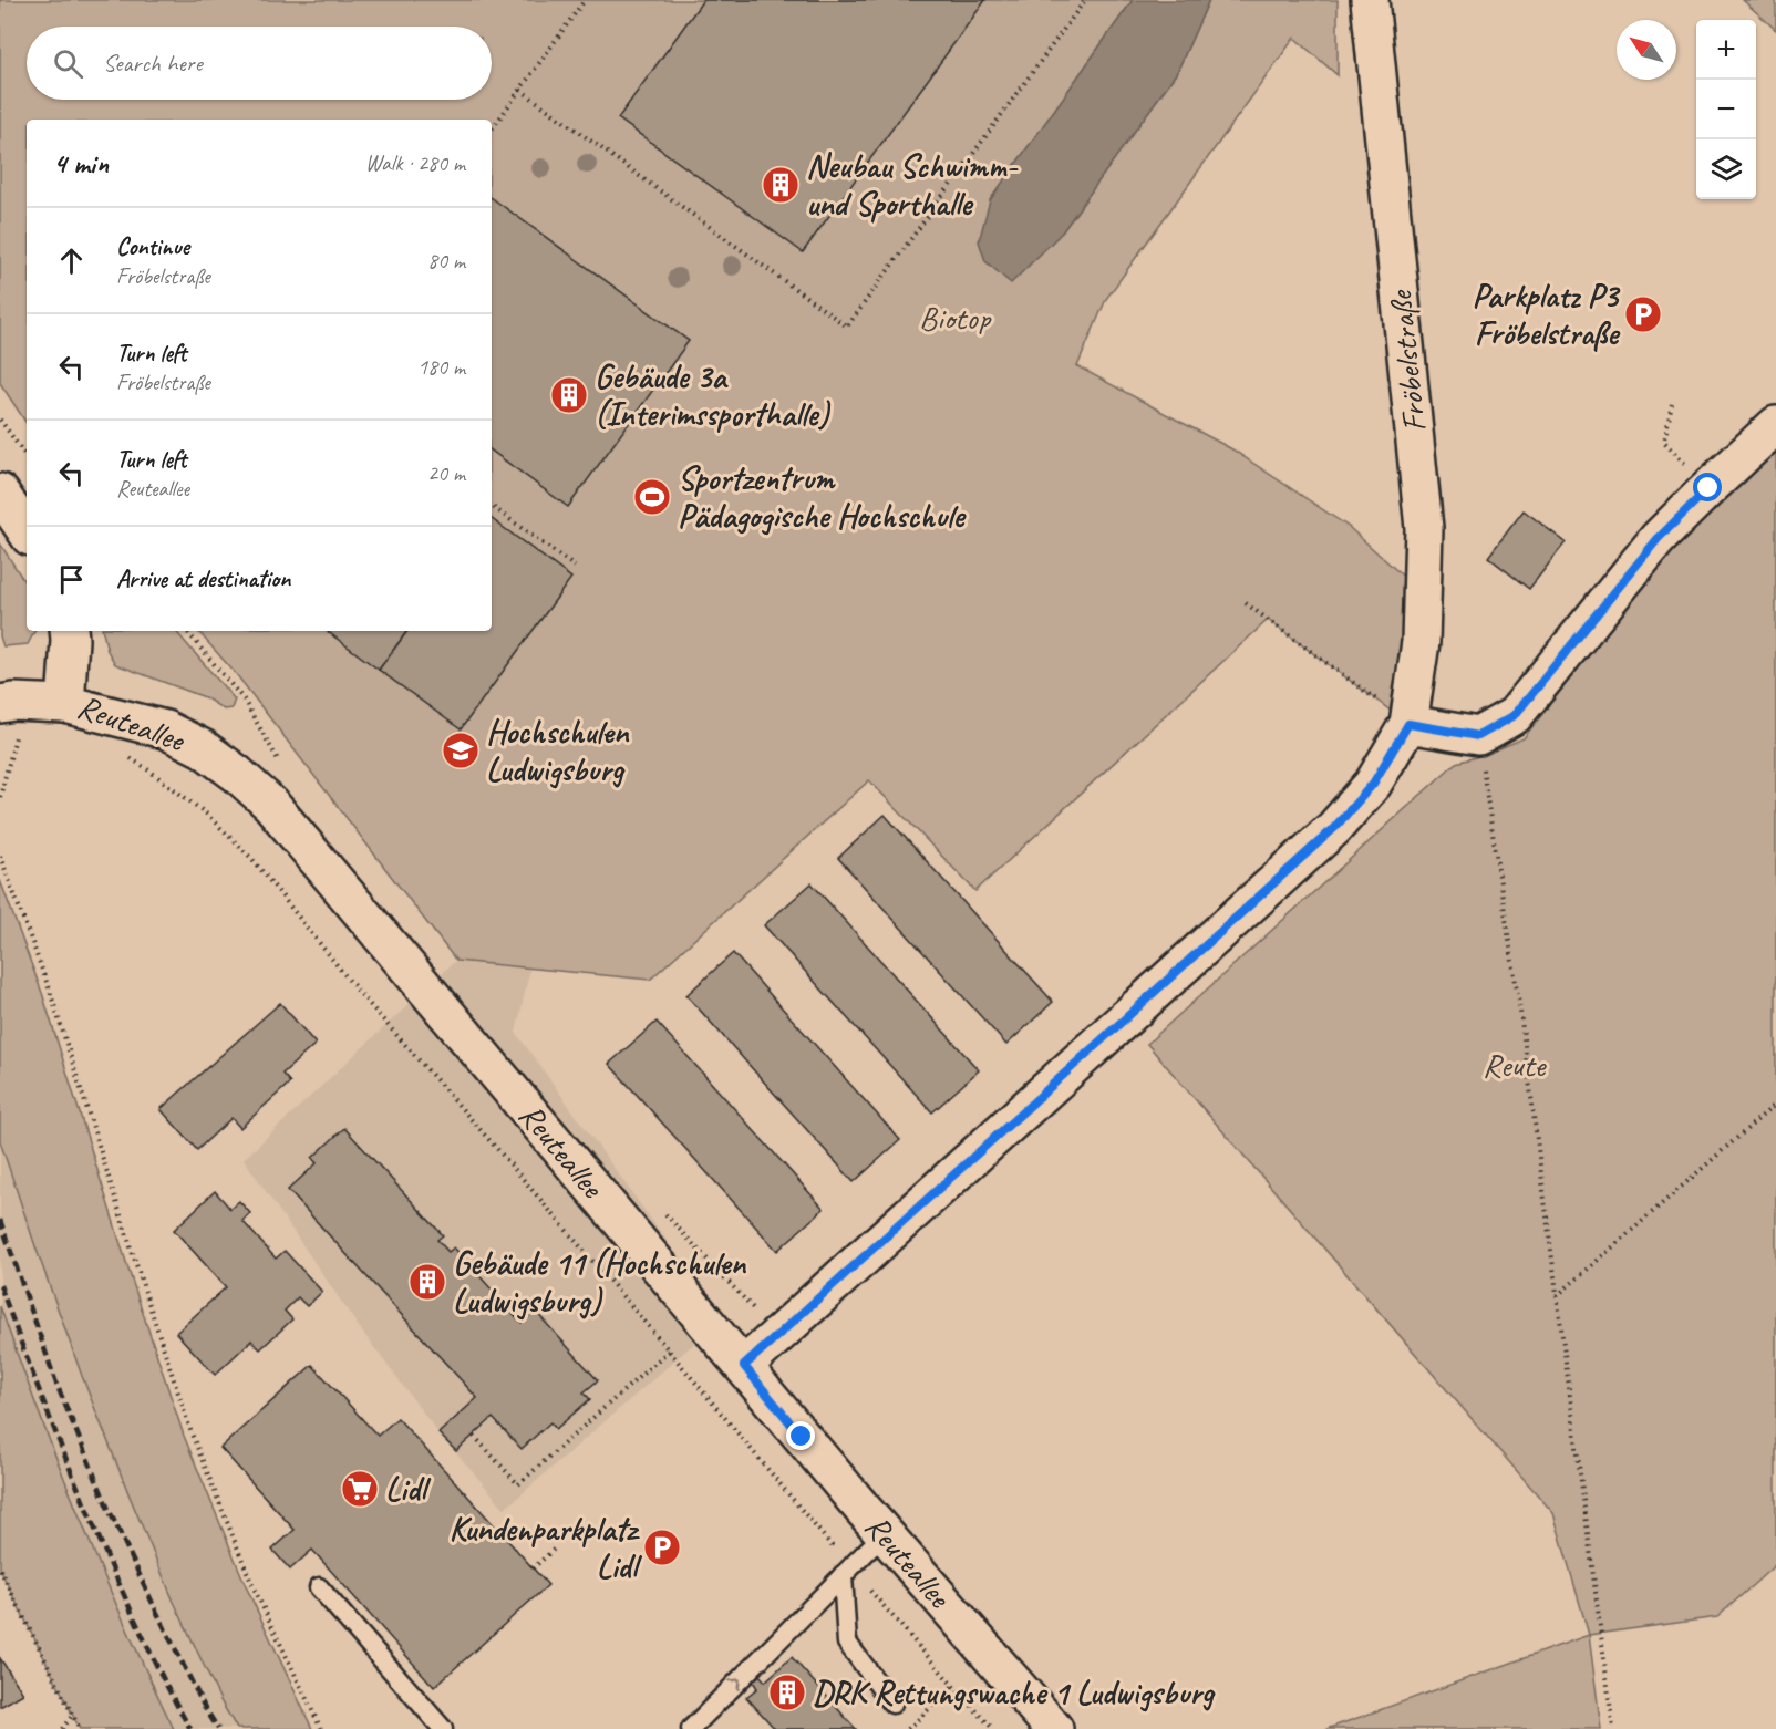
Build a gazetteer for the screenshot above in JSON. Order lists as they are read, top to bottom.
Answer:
{
  "streets": {
    "street": ["Fröbelstraße", "Reuteallee"]
  },
  "crossings": [
    ["Fröbelstraße", "Reuteallee"]
  ],
  "parks": ["Biotop", "Reute"],
  "places": {
    "building": [
      "Neubau Schwimm- und Sporthalle",
      "Gebäude 3a (Interimssporthalle)",
      "Gebäude 11 (Hochschulen Ludwigsburg)",
      "DRK Rettungswache 1 Ludwigsburg"
    ],
    "parking": ["Parkplatz P3 Fröbelstraße", "Kundenparkplatz Lidl"],
    "sports": ["Sportzentrum Pädagogische Hochschule"],
    "school or university": ["Hochschulen Ludwigsburg"],
    "supermarket": ["Lidl"]
  },
  "north": "top left",
  "page": {
    "map_buttons": ["+", "−"],
    "search": "Search here",
    "heading": ["4 min", "Walk · 280 m"],
    "list": [
      ["Continue", "Fröbelstraße", "80 m"],
      ["Turn left", "Fröbelstraße", "180 m"],
      ["Turn left", "Reuteallee", "20 m"],
      "Arrive at destination"
    ]
  }
}
